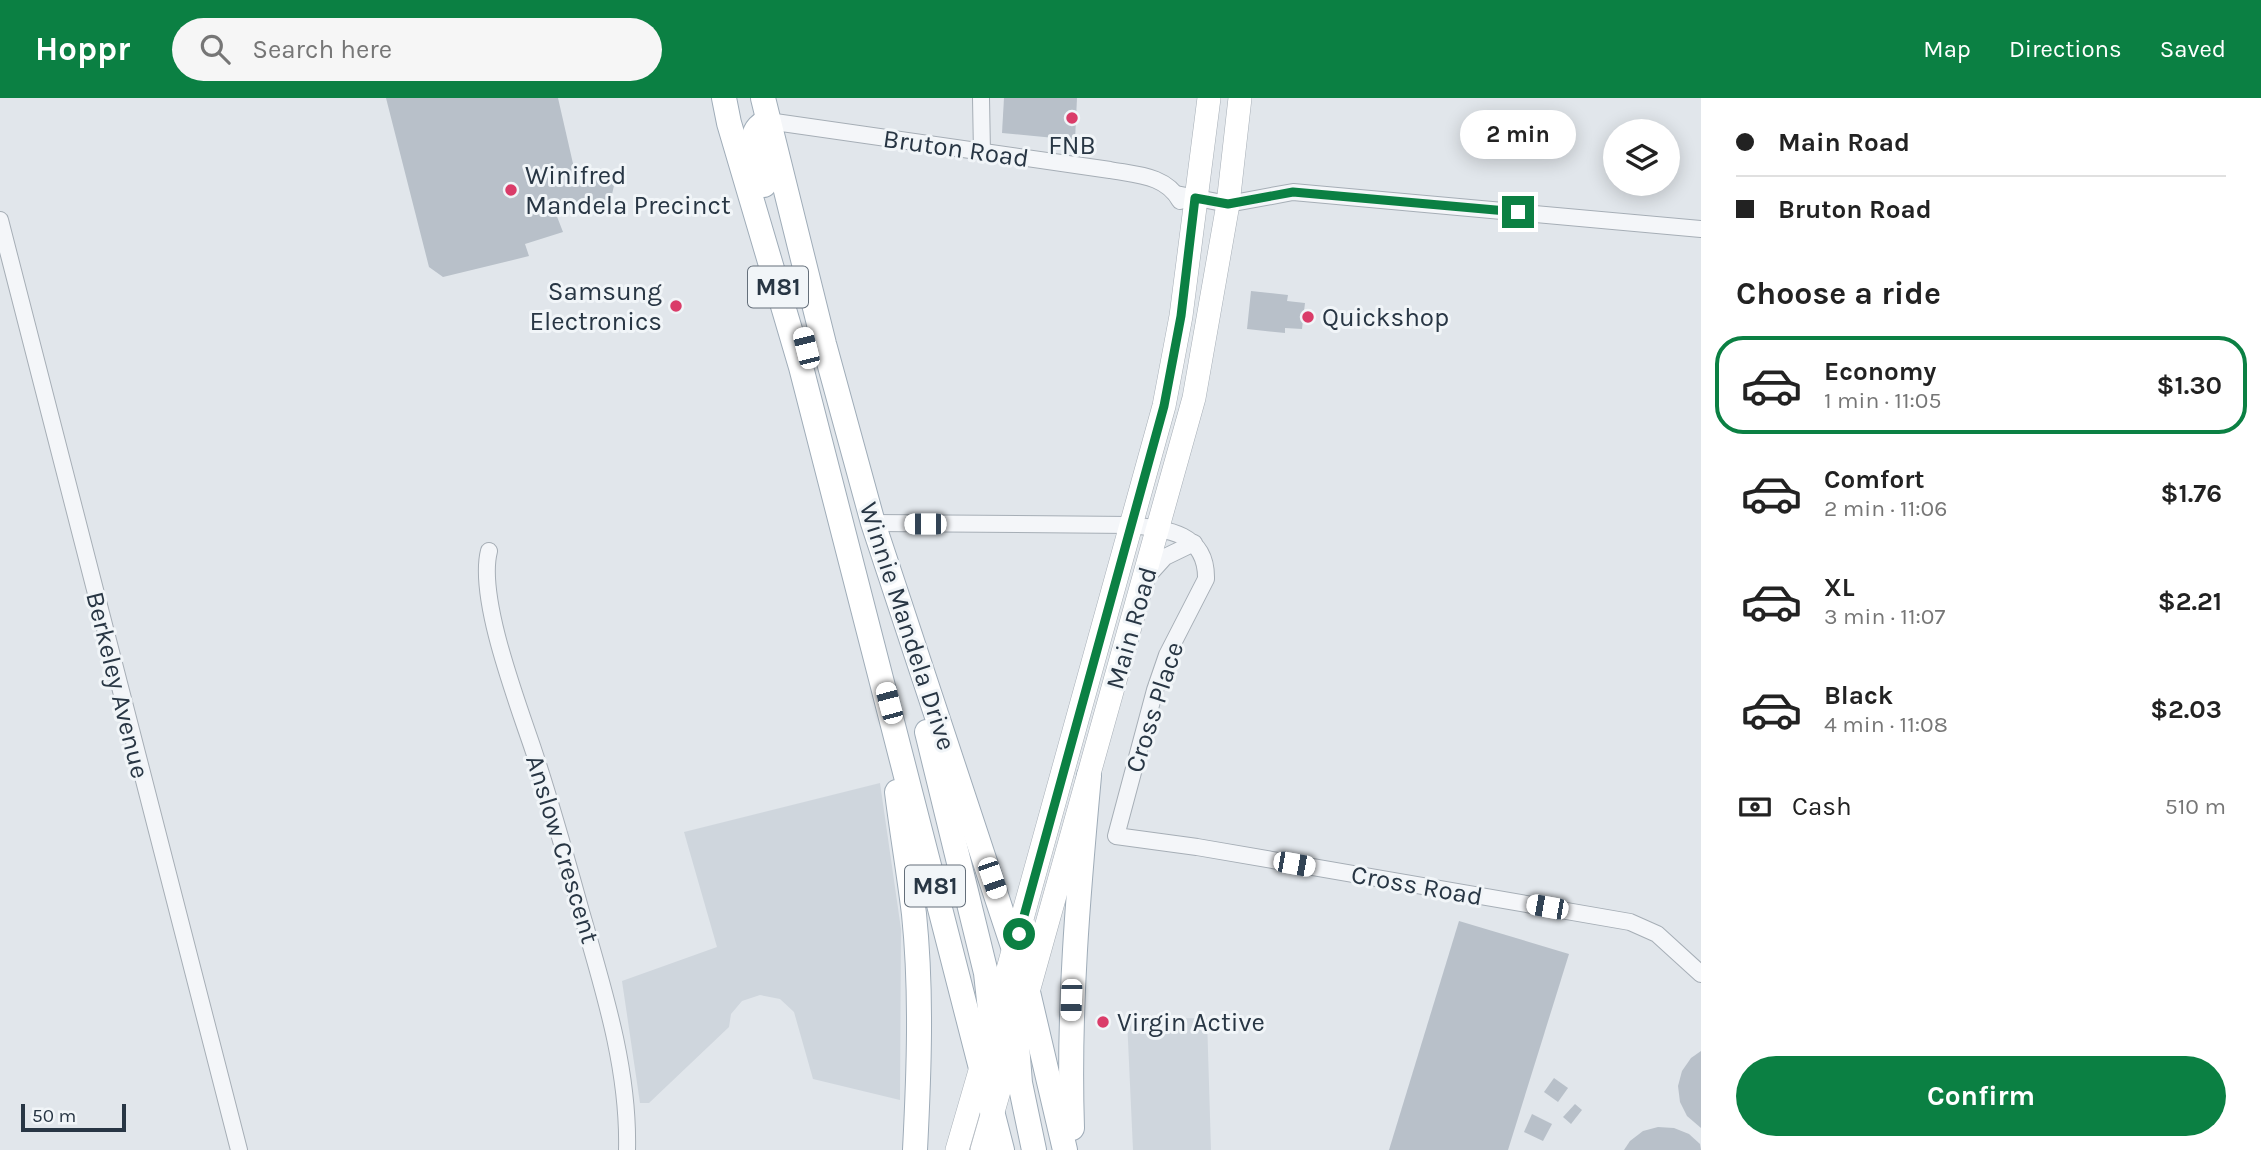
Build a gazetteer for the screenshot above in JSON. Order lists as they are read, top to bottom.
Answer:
{
  "streets": {
    "main road": ["M81", "Winnie Mandela Drive", "Main Road"],
    "street": [
      "Bruton Road",
      "Berkeley Avenue",
      "Cross Place",
      "Anslow Crescent",
      "Cross Road"
    ]
  },
  "crossings": [
    ["Bruton Road", "Winnie Mandela Drive"],
    ["Bruton Road", "Main Road"],
    ["Winnie Mandela Drive", "Main Road"],
    ["Cross Place", "Cross Road"]
  ],
  "places": [
    "FNB",
    "Winifred Mandela Precinct",
    "Samsung Electronics",
    "Quickshop",
    "Virgin Active"
  ],
  "scale_bar": "50 m",
  "page": {
    "header": "Hoppr",
    "search": "Search here",
    "nav": ["Map", "Directions", "Saved"],
    "banner": ["Main Road", "Bruton Road"],
    "bubble": "2 min",
    "heading": "Choose a ride",
    "list": [
      {
        "name": "Economy",
        "note": "1 min · 11:05",
        "value": "$1.30"
      },
      {
        "name": "Comfort",
        "note": "2 min · 11:06",
        "value": "$1.76"
      },
      {
        "name": "XL",
        "note": "3 min · 11:07",
        "value": "$2.21"
      },
      {
        "name": "Black",
        "note": "4 min · 11:08",
        "value": "$2.03"
      }
    ],
    "pay": ["Cash", "510 m"],
    "buttons": "Confirm",
    "scale": "50 m"
  }
}
